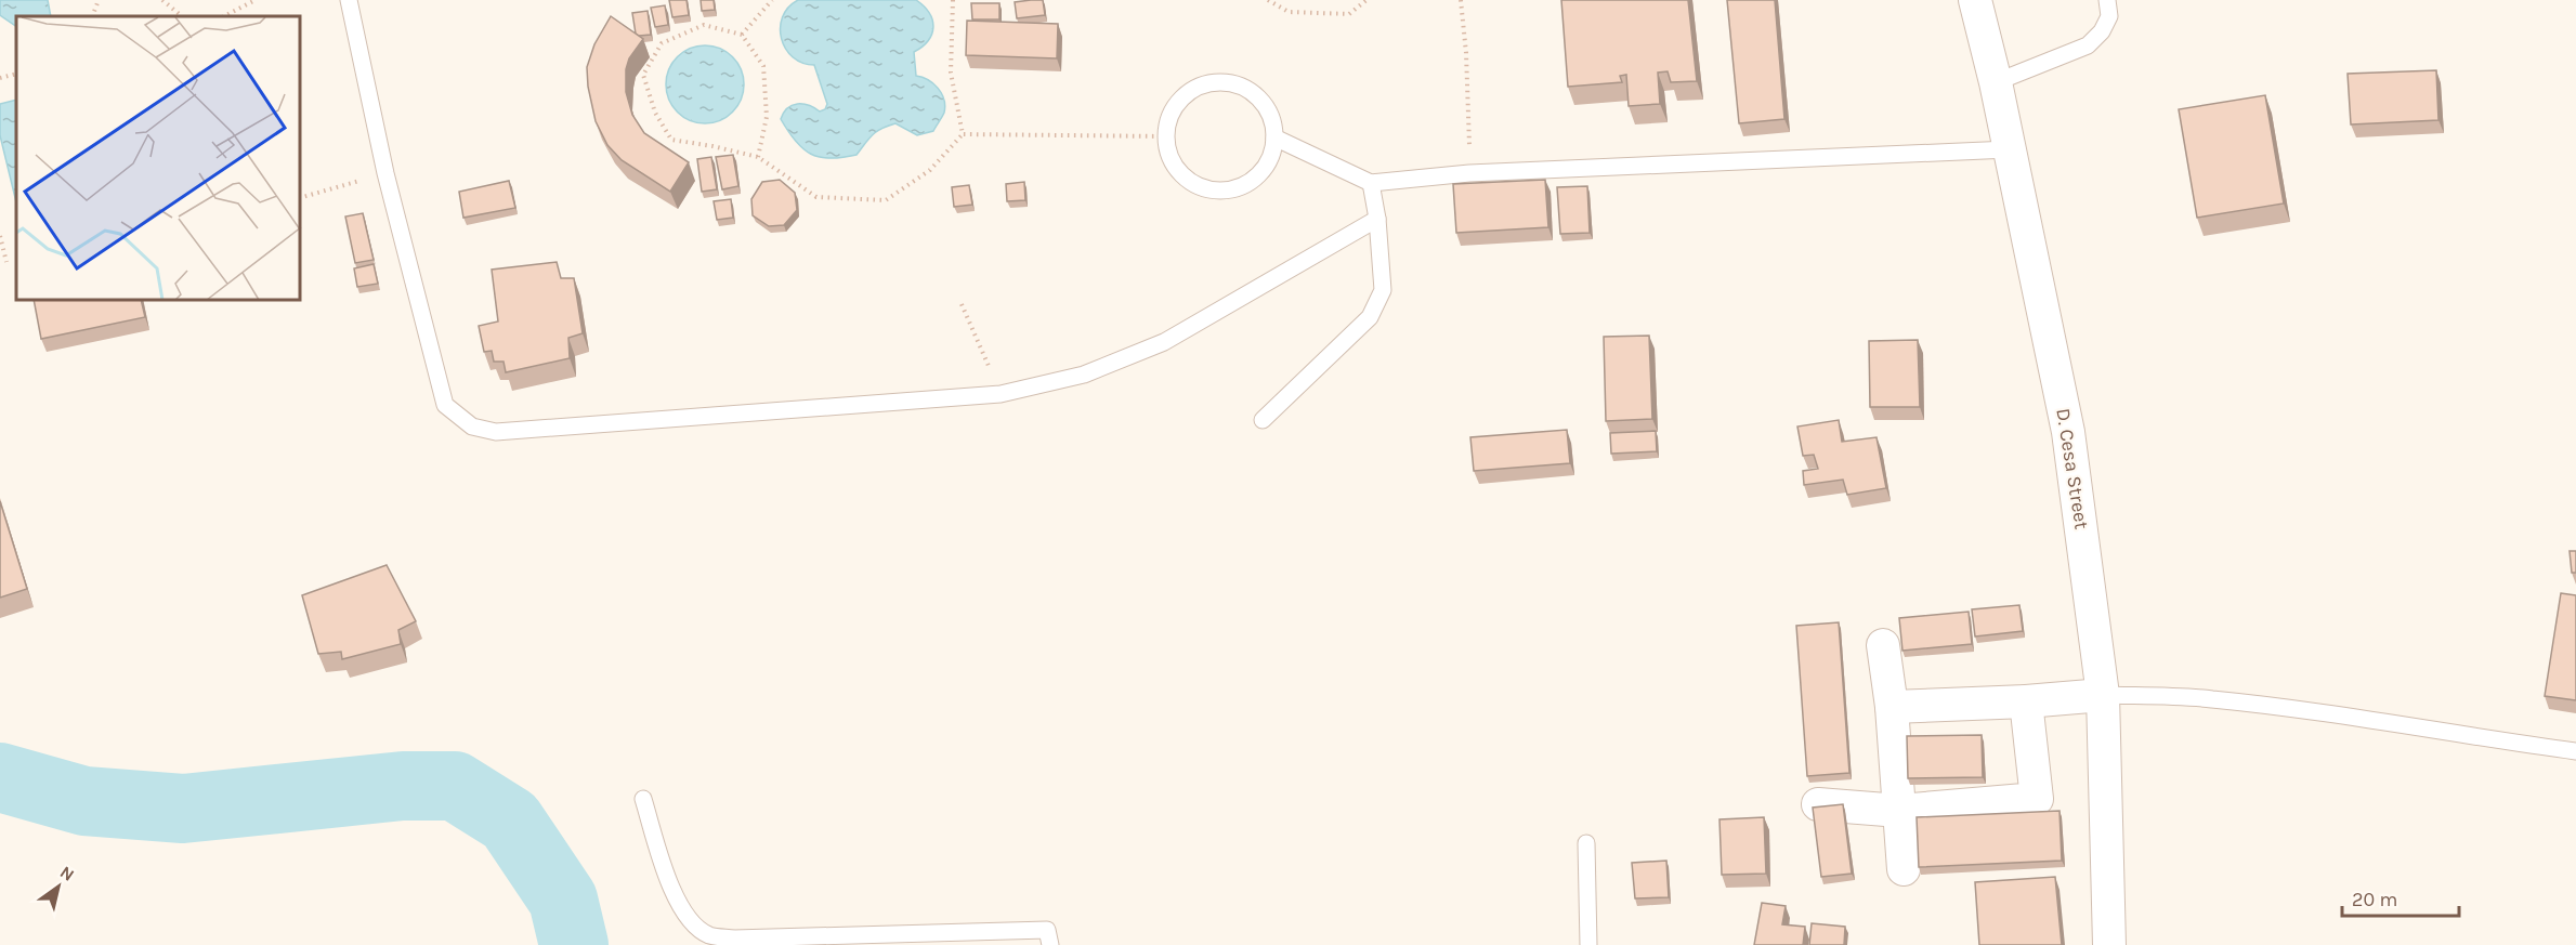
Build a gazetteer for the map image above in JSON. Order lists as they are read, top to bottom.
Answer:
{
  "streets": {
    "street": ["D. Cesa Street"]
  },
  "scale_bar": "20 m",
  "north": "top right"
}
